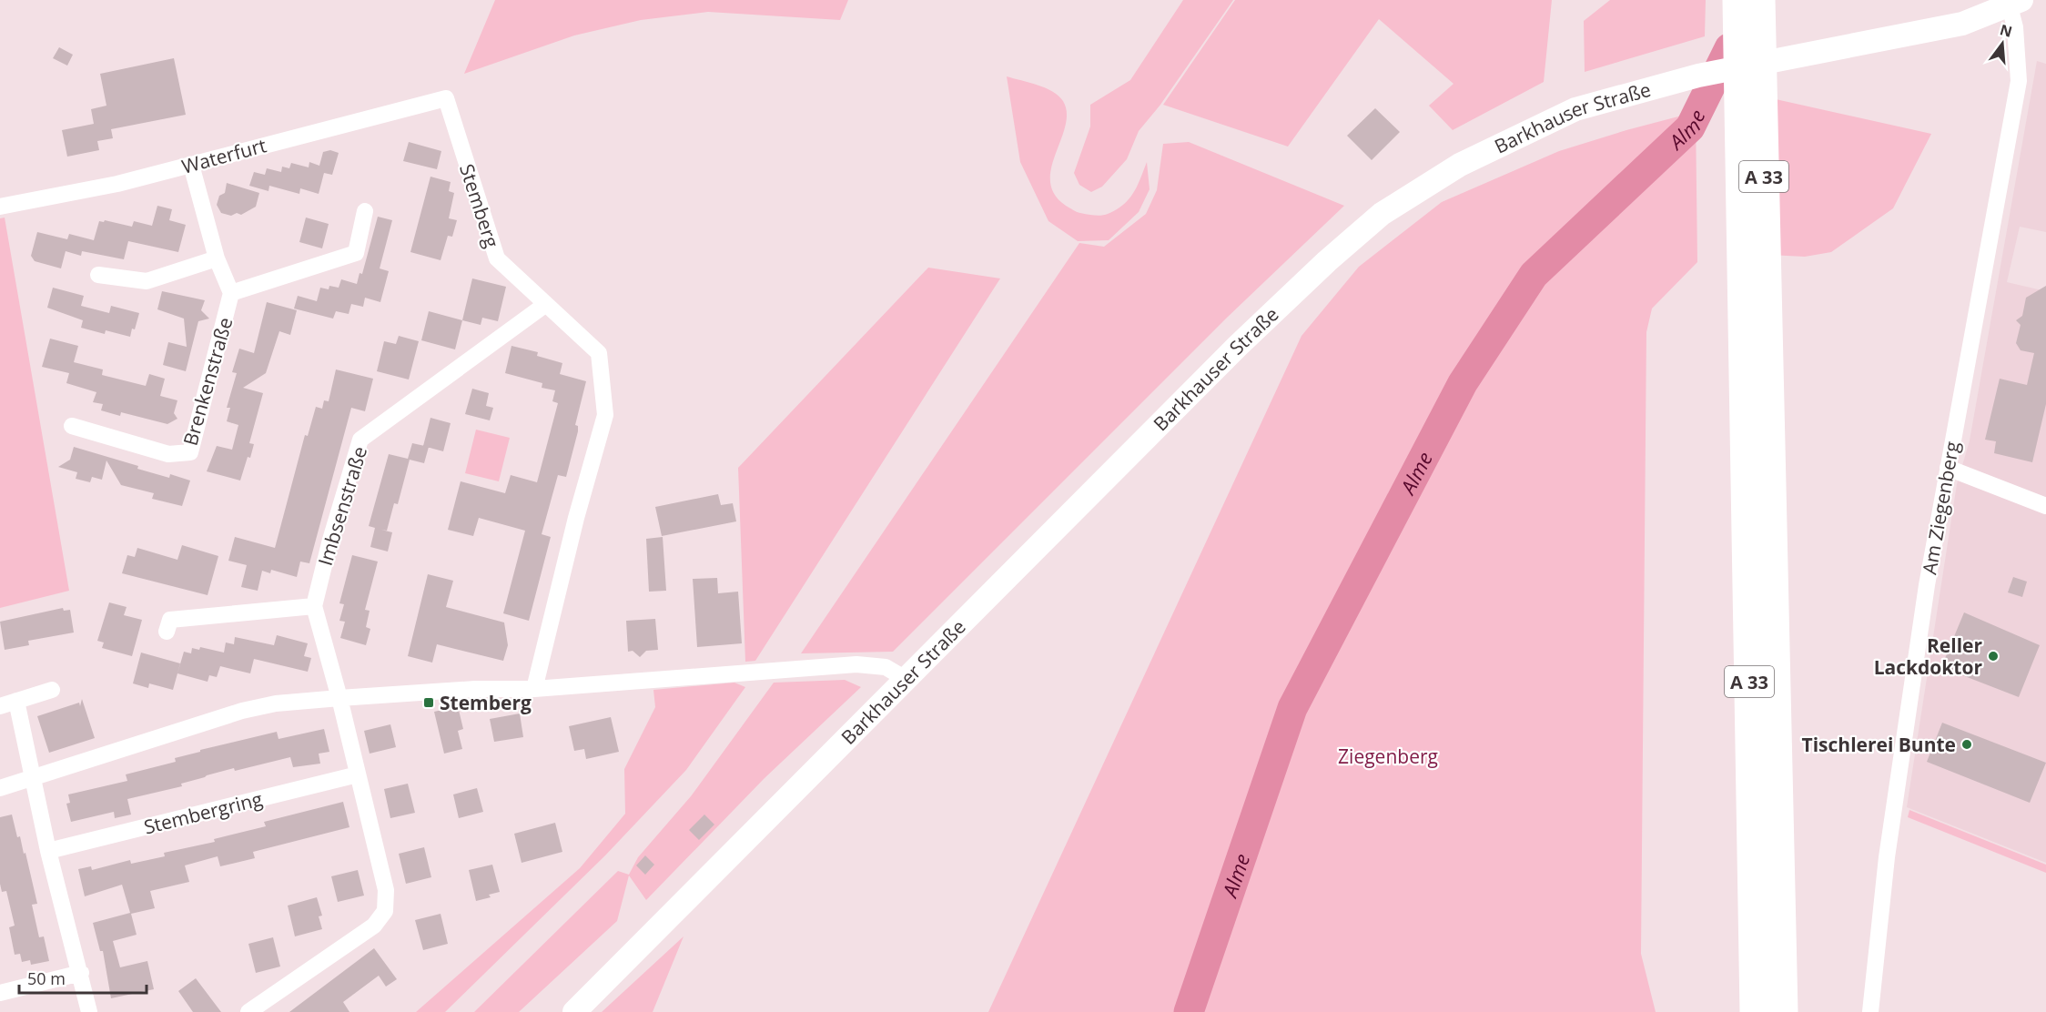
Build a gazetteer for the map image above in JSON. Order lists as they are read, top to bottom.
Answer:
{
  "streets": {
    "highway": ["A 33"],
    "street": [
      "Barkhauser Straße",
      "Waterfurt",
      "Stemberg",
      "Brenkenstraße",
      "Imbsenstraße",
      "Am Ziegenberg",
      "Stembergring"
    ]
  },
  "crossings": [
    ["Barkhauser Straße", "Am Ziegenberg"],
    ["Waterfurt", "Stemberg"],
    ["Waterfurt", "Brenkenstraße"],
    ["Stemberg", "Imbsenstraße"]
  ],
  "water": ["Alme"],
  "parks": ["Ziegenberg"],
  "places": {
    "other": ["Reller Lackdoktor", "Tischlerei Bunte"],
    "transit": ["Stemberg"]
  },
  "scale_bar": "50 m",
  "north": "top"
}
